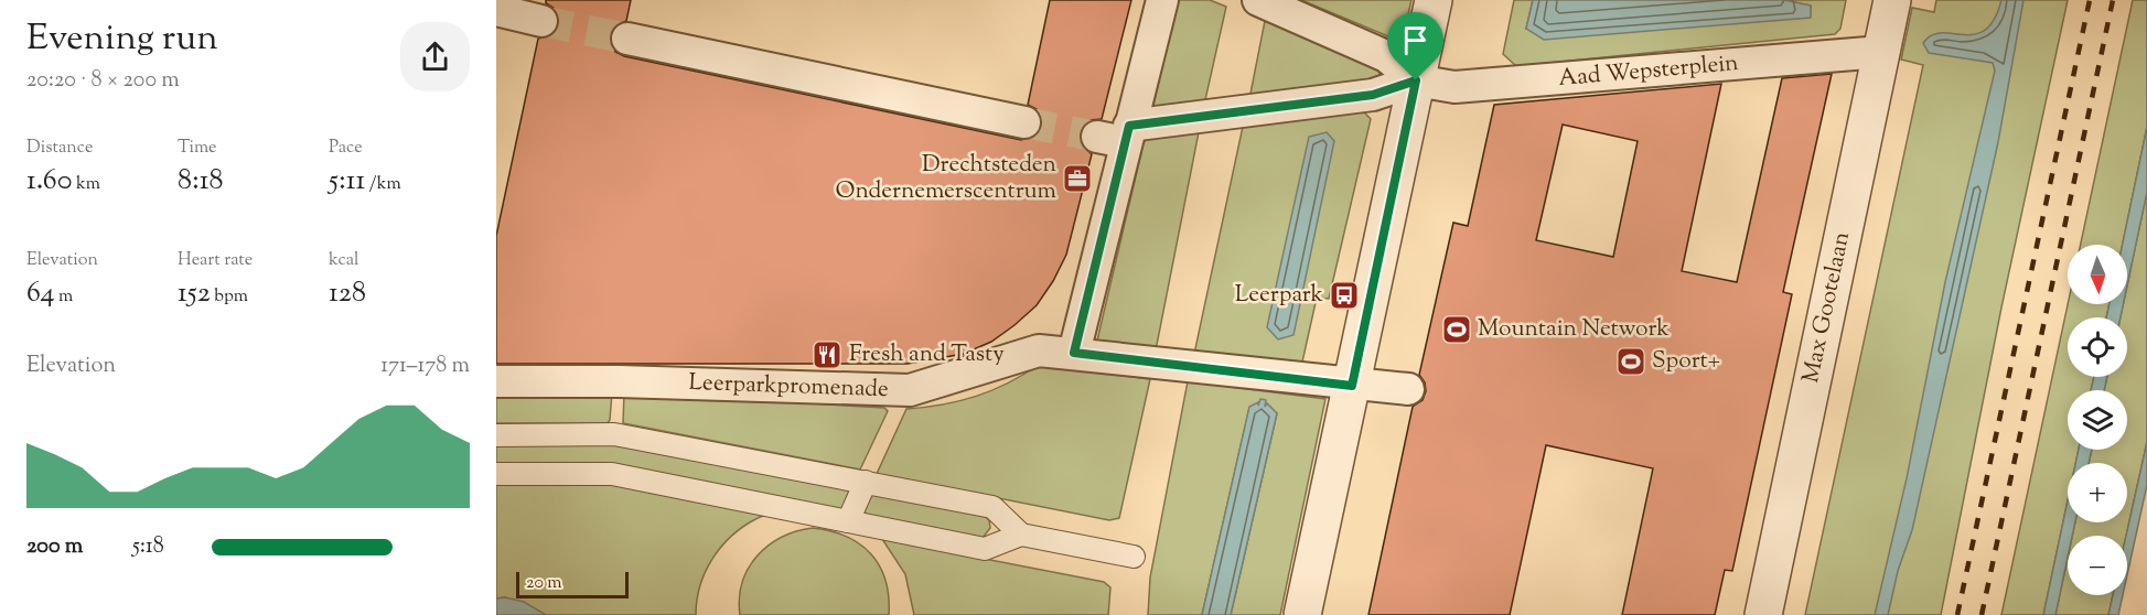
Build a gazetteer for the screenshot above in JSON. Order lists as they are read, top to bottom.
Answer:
{
  "streets": {
    "street": ["Aad Wepsterplein", "Max Gootelaan", "Leerparkpromenade"]
  },
  "crossings": [
    ["Aad Wepsterplein", "Max Gootelaan"]
  ],
  "places": {
    "office": ["Drechtsteden Ondernemerscentrum"],
    "bus stop": ["Leerpark"],
    "sports": ["Mountain Network", "Sport+"],
    "restaurant": ["Fresh and Tasty"]
  },
  "scale_bar": "20 m",
  "north": "bottom",
  "page": {
    "heading": ["Evening run", "20:20 · 8 × 200 m"],
    "stats": [
      ["Distance", "1.60 km"],
      ["Time", "8:18"],
      ["Pace", "5:11 /km"],
      ["Elevation", "64 m"],
      ["Heart rate", "152 bpm"],
      ["kcal", "128"]
    ],
    "map_buttons": ["+", "−"],
    "chart": ["Elevation", "171–178 m"],
    "list": [
      {
        "name": "200 m",
        "note": "5:18"
      }
    ],
    "scale": "20 m"
  }
}
